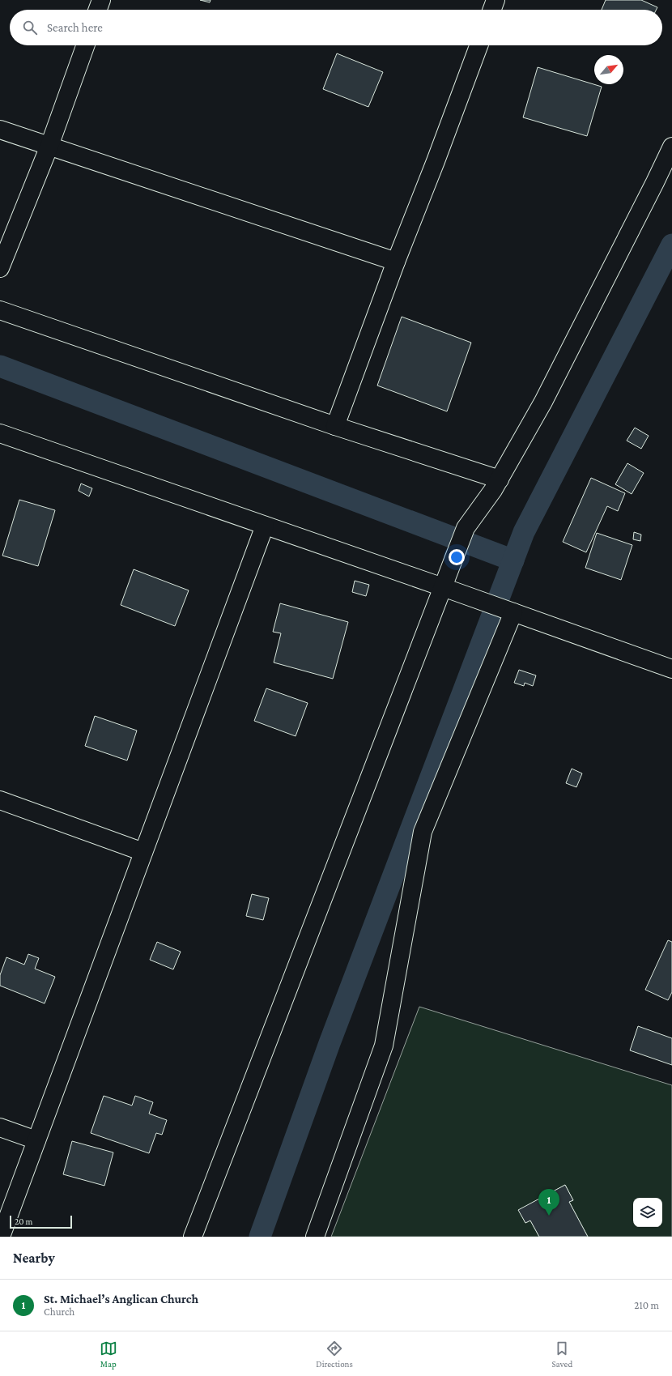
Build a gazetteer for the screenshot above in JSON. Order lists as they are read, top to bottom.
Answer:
{
  "scale_bar": "20 m",
  "north": "top right",
  "page": {
    "search": "Search here",
    "pins": "1",
    "scale": "20 m",
    "heading": "Nearby",
    "list": [
      {
        "mark": "1",
        "name": "St. Michael’s Anglican Church",
        "note": "Church",
        "value": "210 m"
      }
    ],
    "nav": ["Map", "Directions", "Saved"]
  }
}
